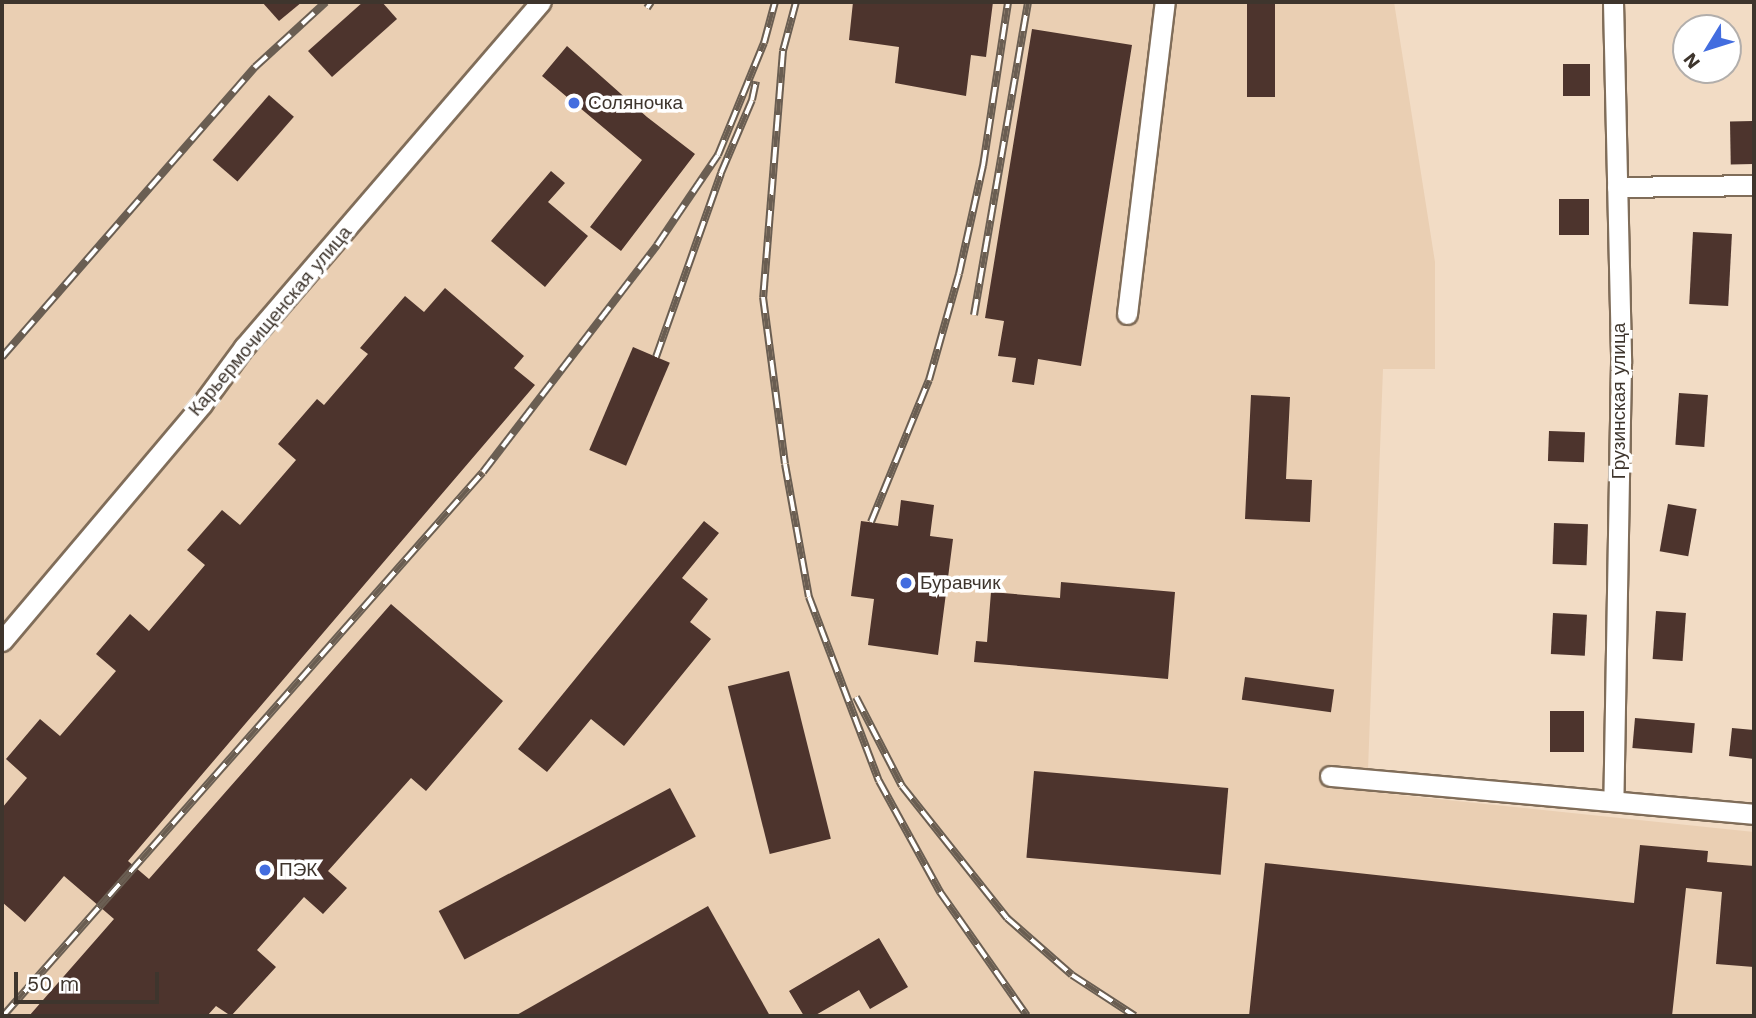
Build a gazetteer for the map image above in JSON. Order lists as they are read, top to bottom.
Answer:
{
  "streets": {
    "street": ["Карьермочищенская улица", "Грузинская улица"]
  },
  "places": ["Соляночка", "Буравчик", "ПЭК"],
  "scale_bar": "50 m",
  "north": "bottom left"
}
